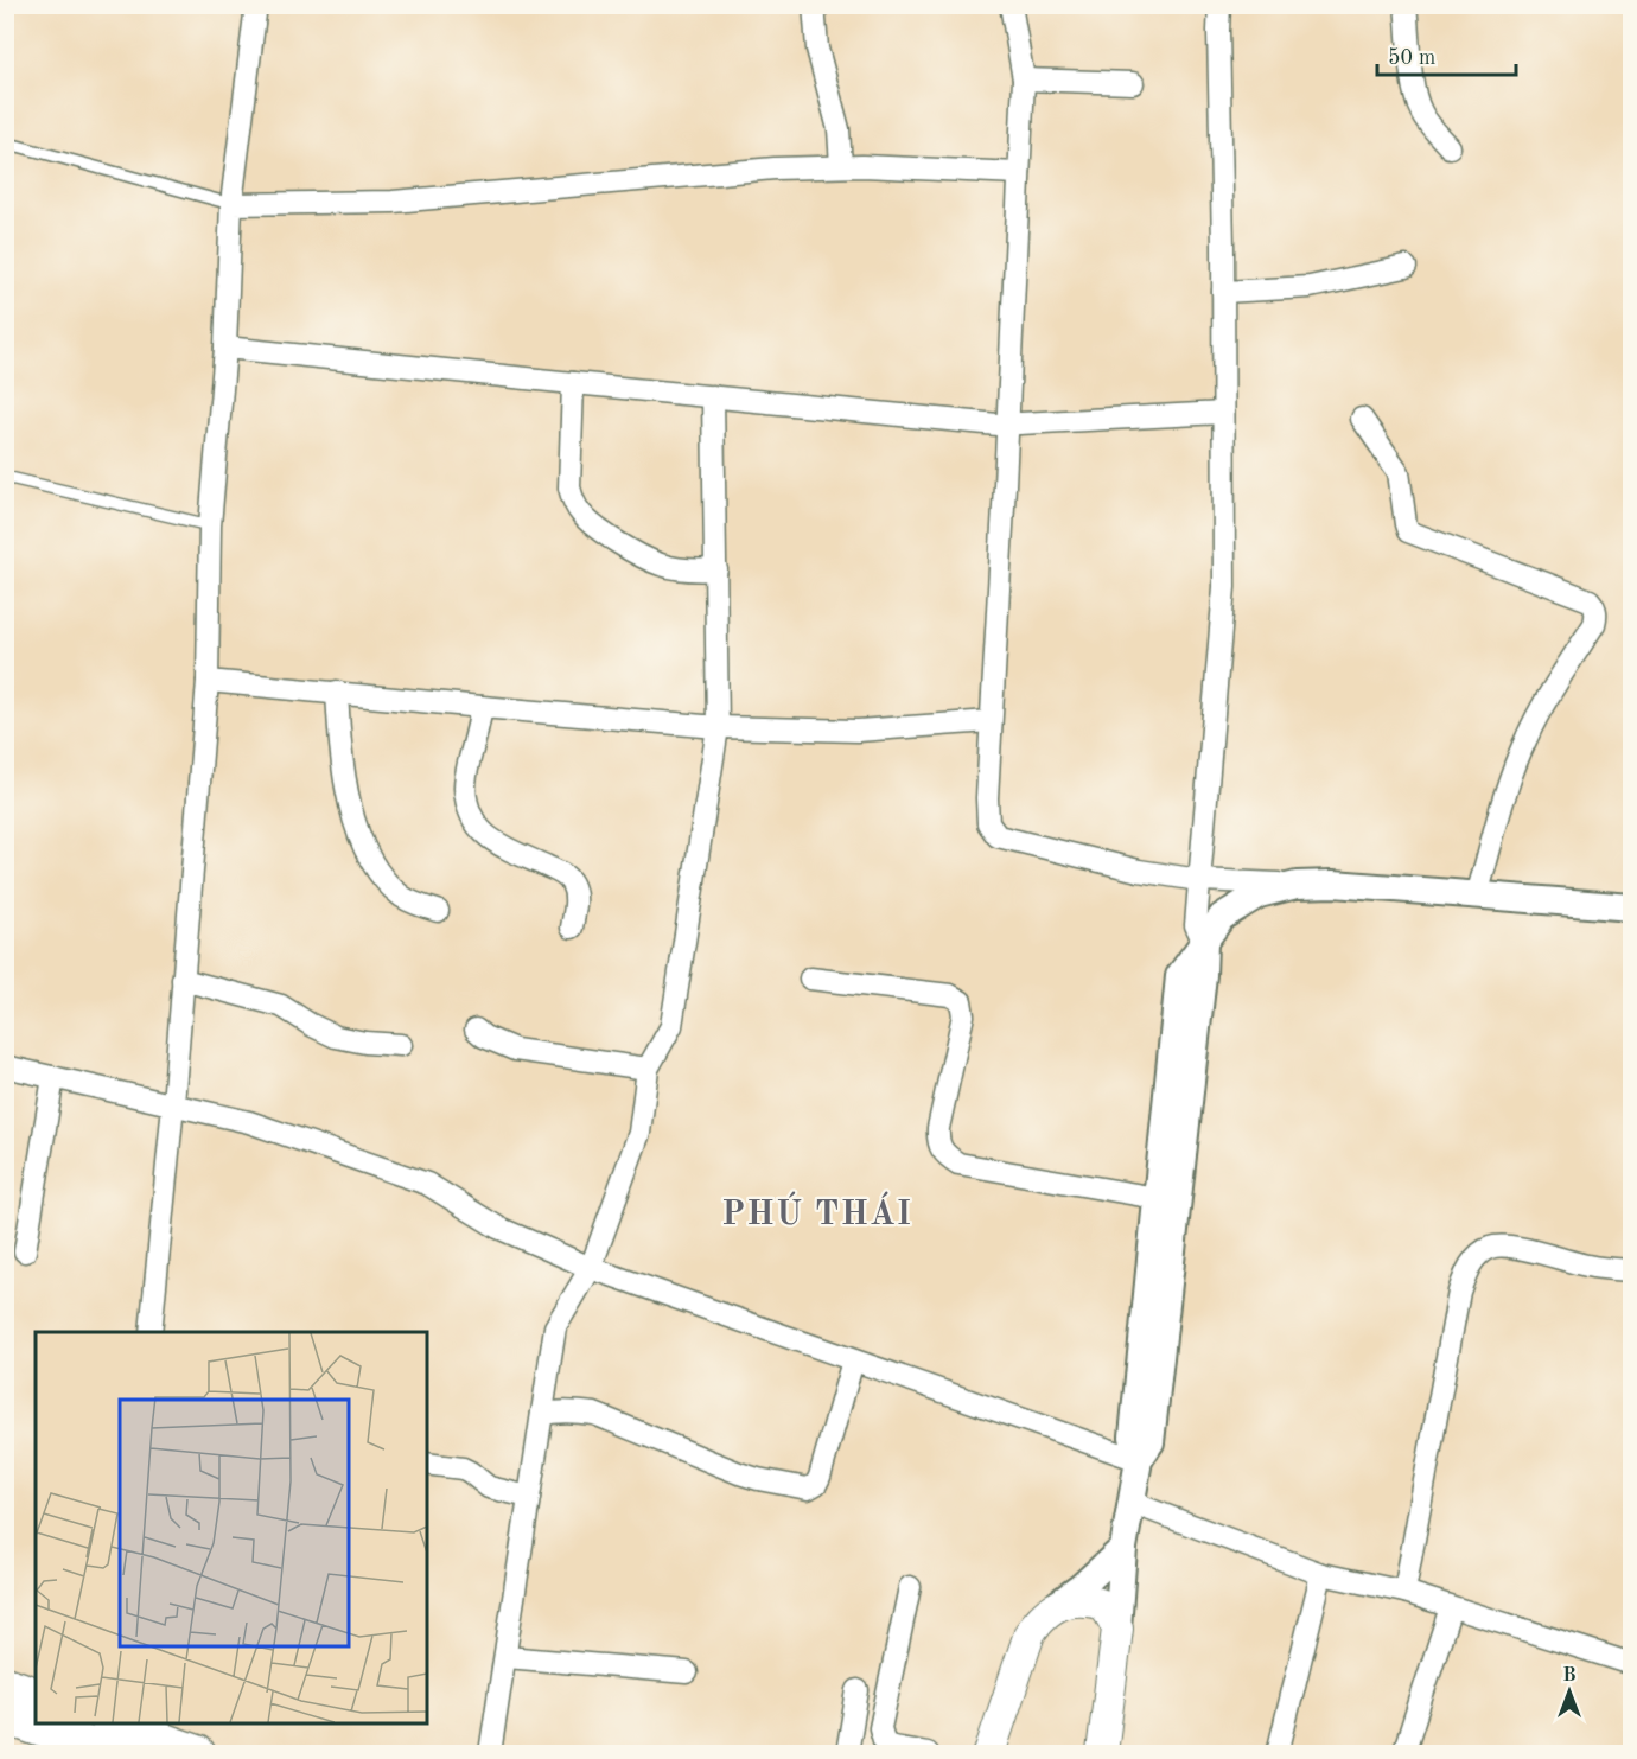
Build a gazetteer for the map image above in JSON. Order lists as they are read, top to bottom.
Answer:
{
  "districts": ["PHÚ THÁI"],
  "scale_bar": "50 m",
  "north": "top"
}
